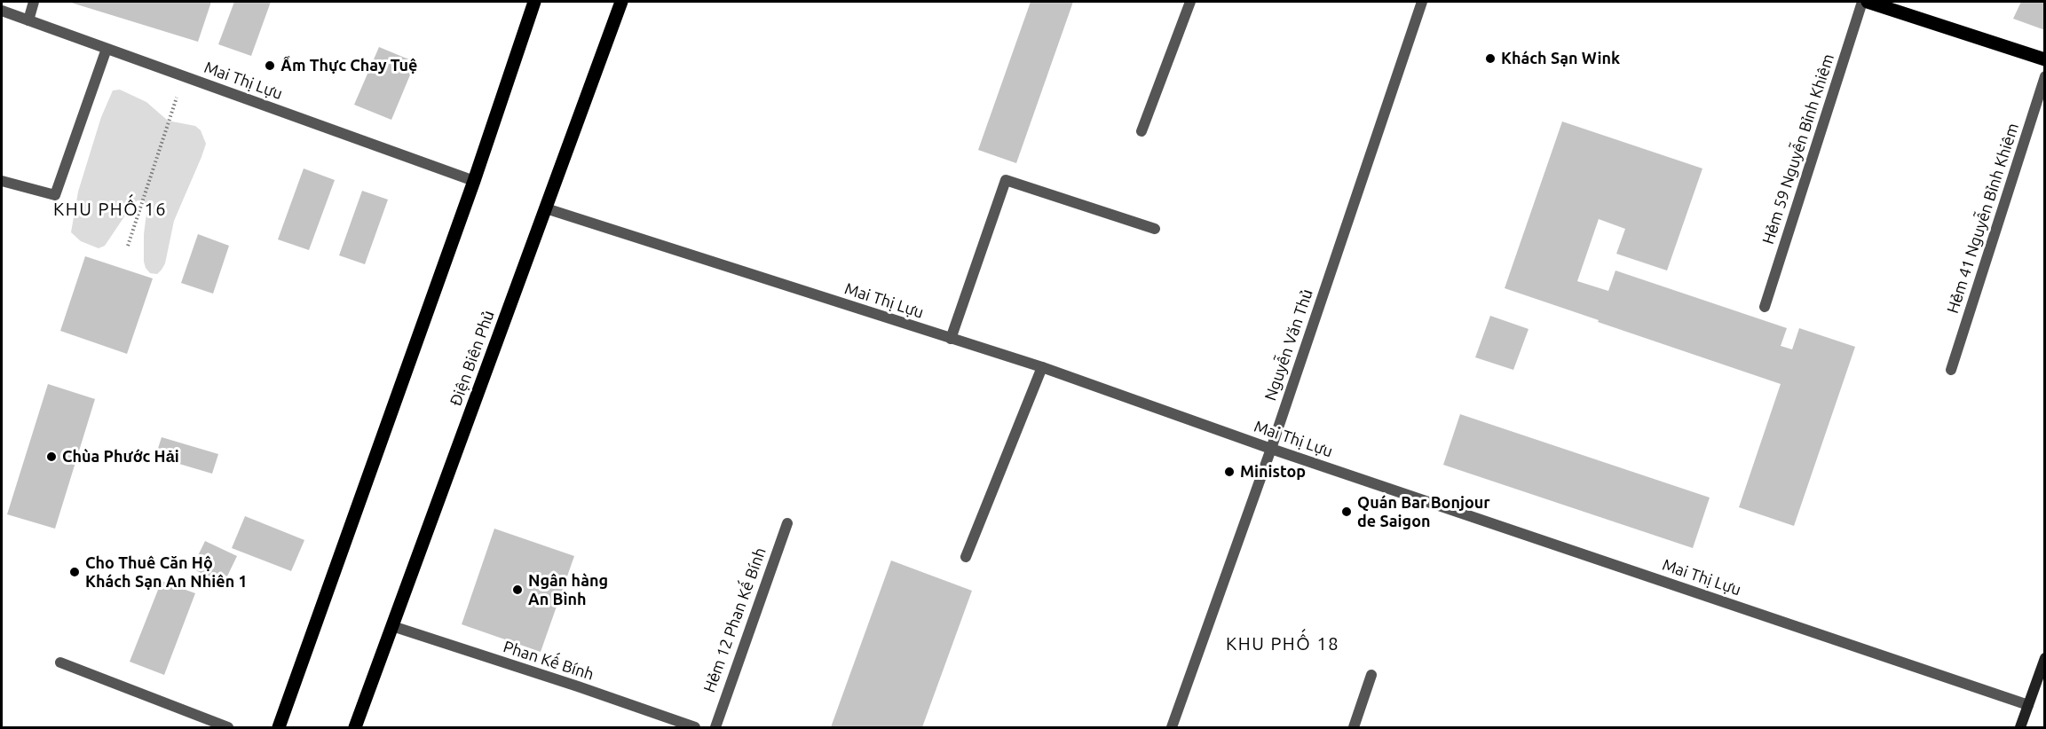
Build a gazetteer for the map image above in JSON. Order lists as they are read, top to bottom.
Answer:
{
  "streets": {
    "main road": ["Ðiện Biên Phủ"],
    "street": [
      "Mai Thị Lựu",
      "Hẻm 59 Nguyễn Bỉnh Khiêm",
      "Hẻm 41 Nguyễn Bỉnh Khiêm",
      "Nguyễn Văn Thủ",
      "Hẻm 12 Phan Kế Bính",
      "Phan Kế Bính"
    ]
  },
  "crossings": [
    ["Mai Thị Lựu", "Nguyễn Văn Thủ"],
    ["Mai Thị Lựu", "Ðiện Biên Phủ"],
    ["Ðiện Biên Phủ", "Phan Kế Bính"]
  ],
  "districts": ["KHU PHỐ 16", "KHU PHỐ 18"],
  "places": [
    "Khách Sạn Wink",
    "Ẩm Thực Chay Tuệ",
    "Chùa Phước Hải",
    "Ministop",
    "Quán Bar Bonjour de Saigon",
    "Cho Thuê Căn Hộ Khách Sạn An Nhiên 1",
    "Ngân hàng An Bình"
  ]
}
